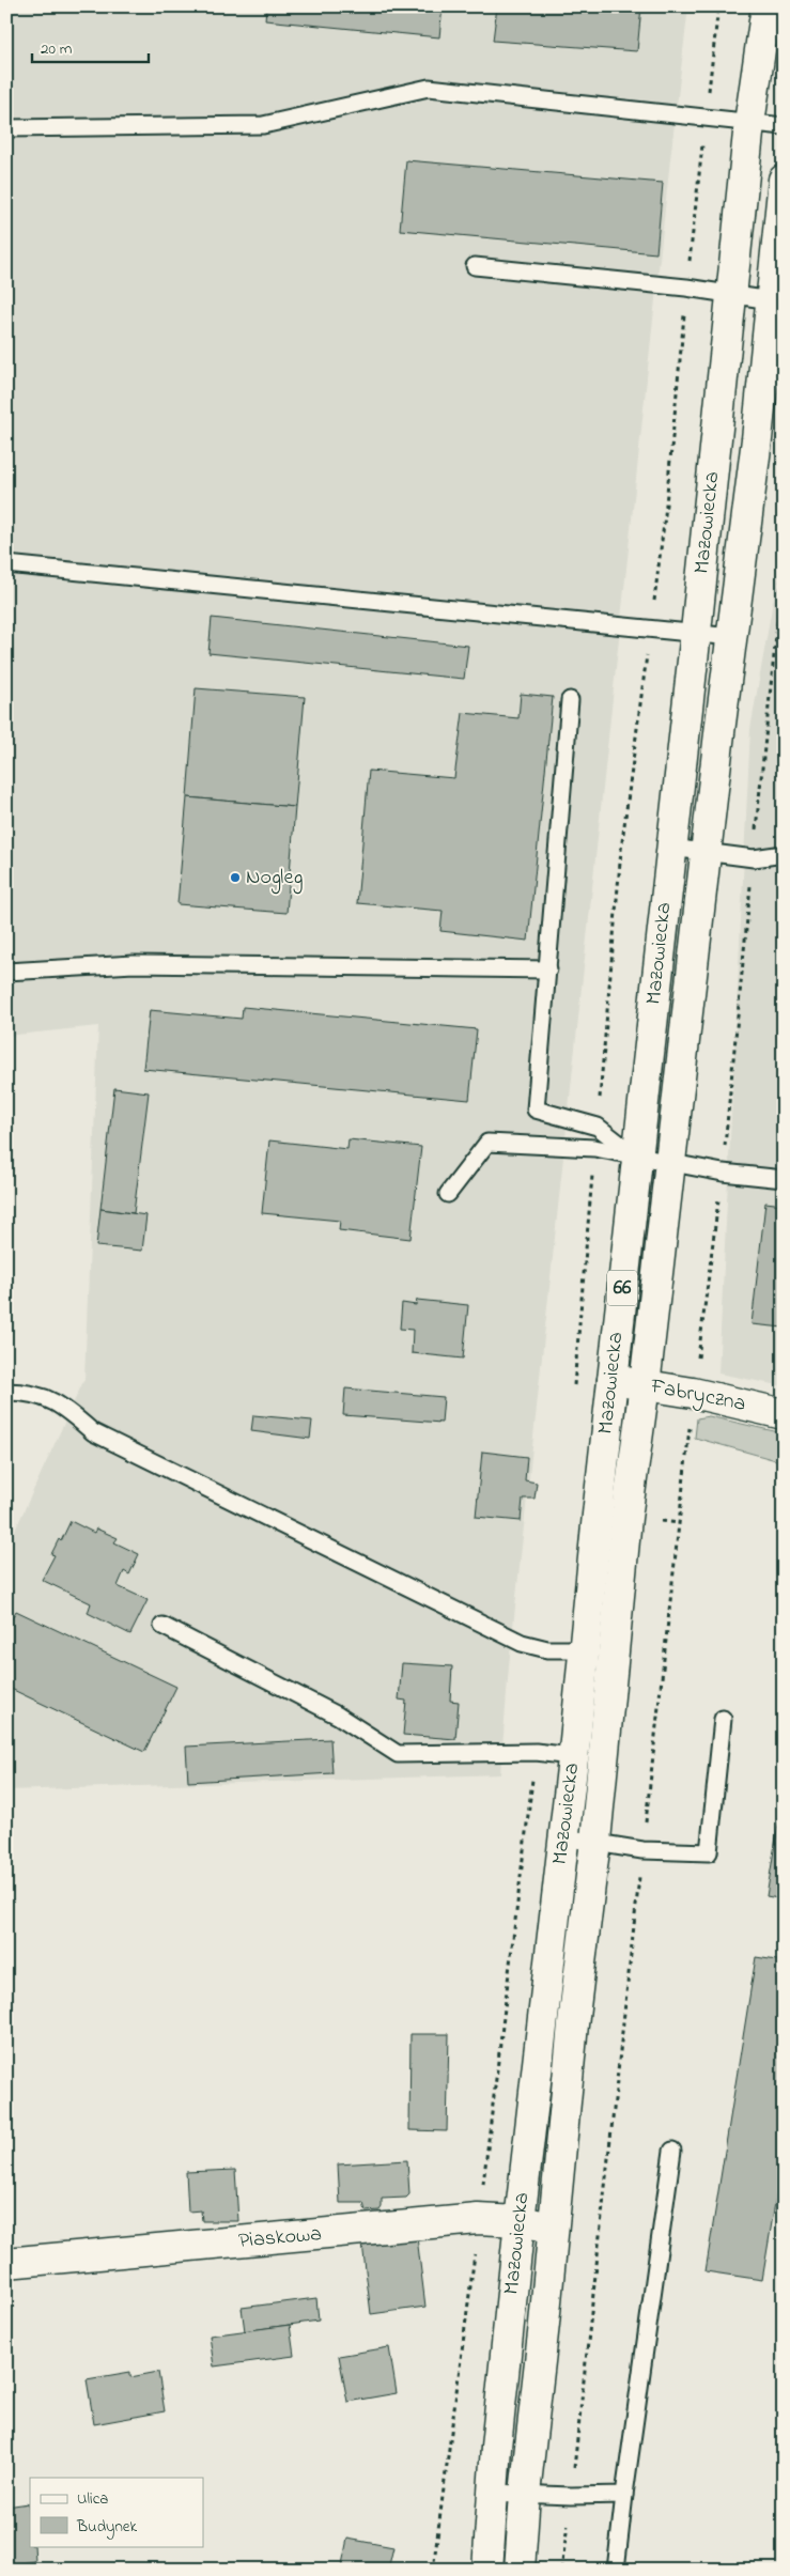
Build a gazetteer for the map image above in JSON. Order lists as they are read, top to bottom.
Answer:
{
  "streets": {
    "main road": [
      "Mazowiecka",
      "66",
      "Fabryczna",
      "Piaskowa"
    ]
  },
  "crossings": [
    ["Mazowiecka", "Fabryczna"],
    ["Mazowiecka", "Piaskowa"]
  ],
  "places": ["Nogleg"],
  "legend": ["Ulica", "Budynek"],
  "scale_bar": "20 m"
}
